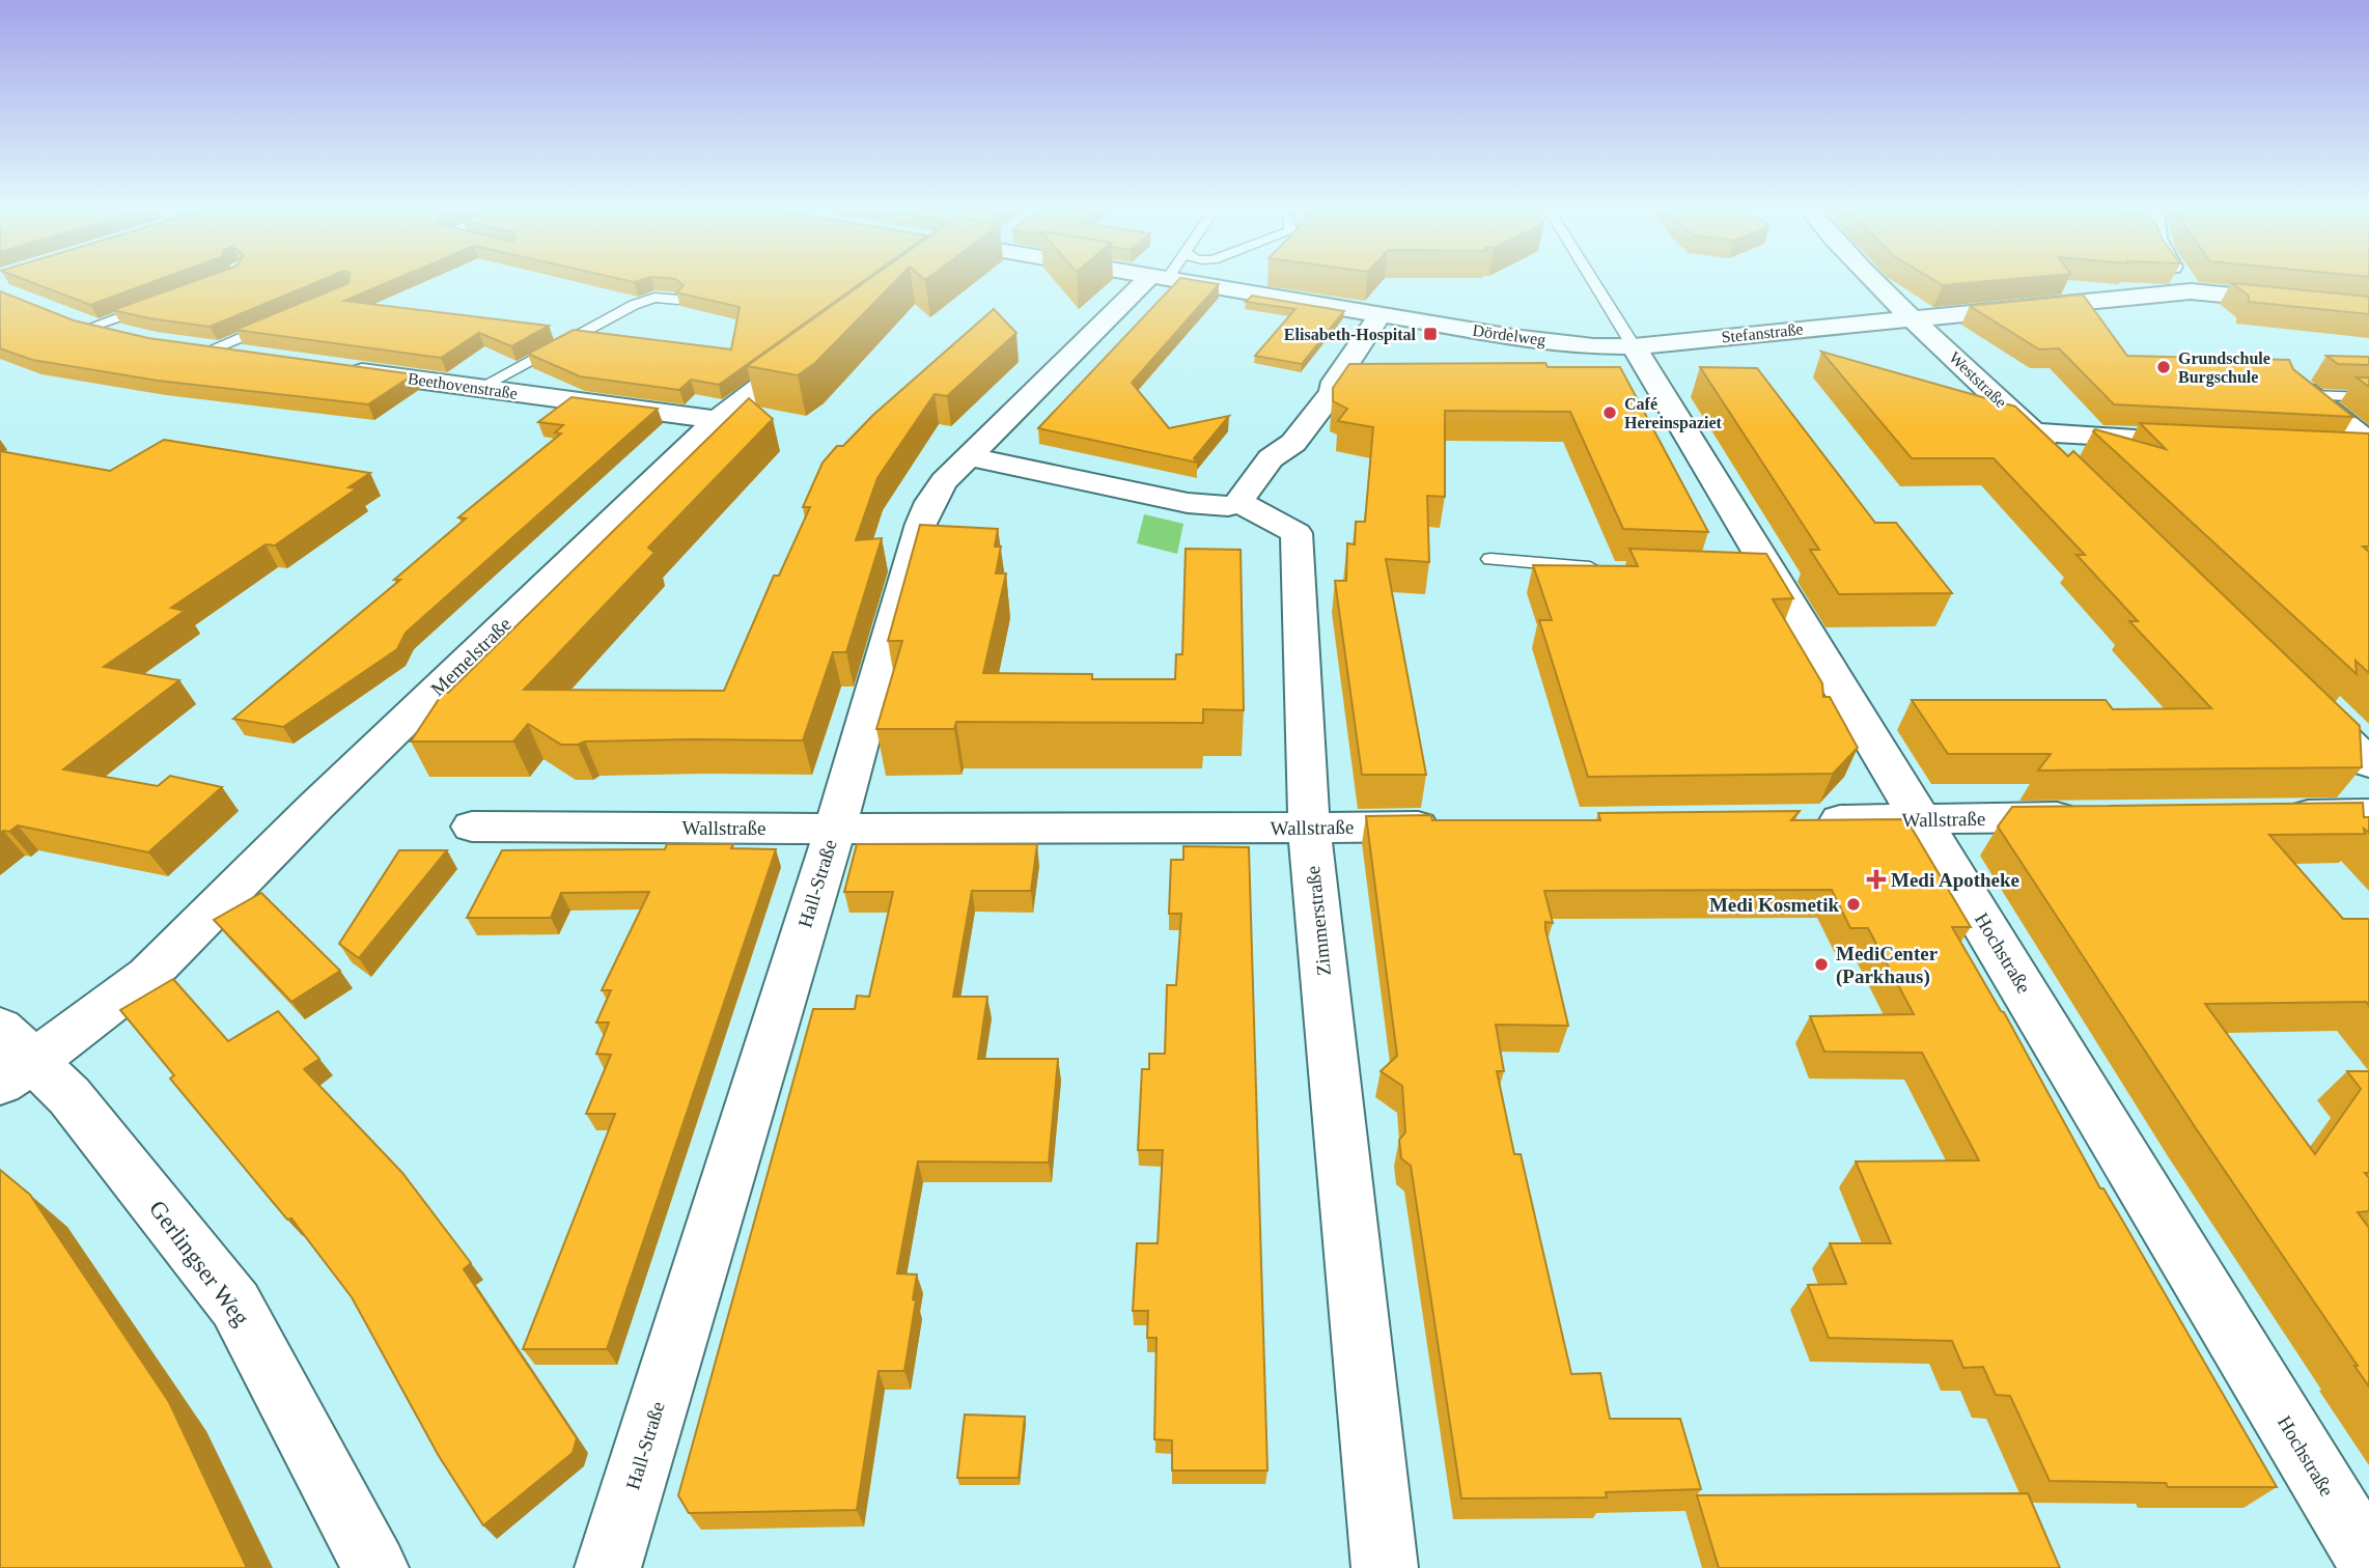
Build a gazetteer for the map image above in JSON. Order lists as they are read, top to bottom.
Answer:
{
  "streets": {
    "street": [
      "Stefanstraße",
      "Dördelweg",
      "Weststraße",
      "Beethovenstraße",
      "Memelstraße",
      "Wallstraße",
      "Hall-Straße",
      "Zimmerstraße",
      "Hochstraße",
      "Gerlingser Weg"
    ]
  },
  "crossings": [
    ["Stefanstraße", "Dördelweg"],
    ["Stefanstraße", "Weststraße"],
    ["Stefanstraße", "Hochstraße"],
    ["Dördelweg", "Zimmerstraße"],
    ["Dördelweg", "Hochstraße"],
    ["Beethovenstraße", "Memelstraße"],
    ["Memelstraße", "Gerlingser Weg"],
    ["Wallstraße", "Hall-Straße"],
    ["Wallstraße", "Zimmerstraße"],
    ["Wallstraße", "Hochstraße"]
  ],
  "places": {
    "transit": ["Elisabeth-Hospital"],
    "other": [
      "Grundschule Burgschule",
      "Café Hereinspaziet",
      "Medi Kosmetik",
      "MediCenter (Parkhaus)"
    ],
    "health": ["Medi Apotheke"]
  }
}
